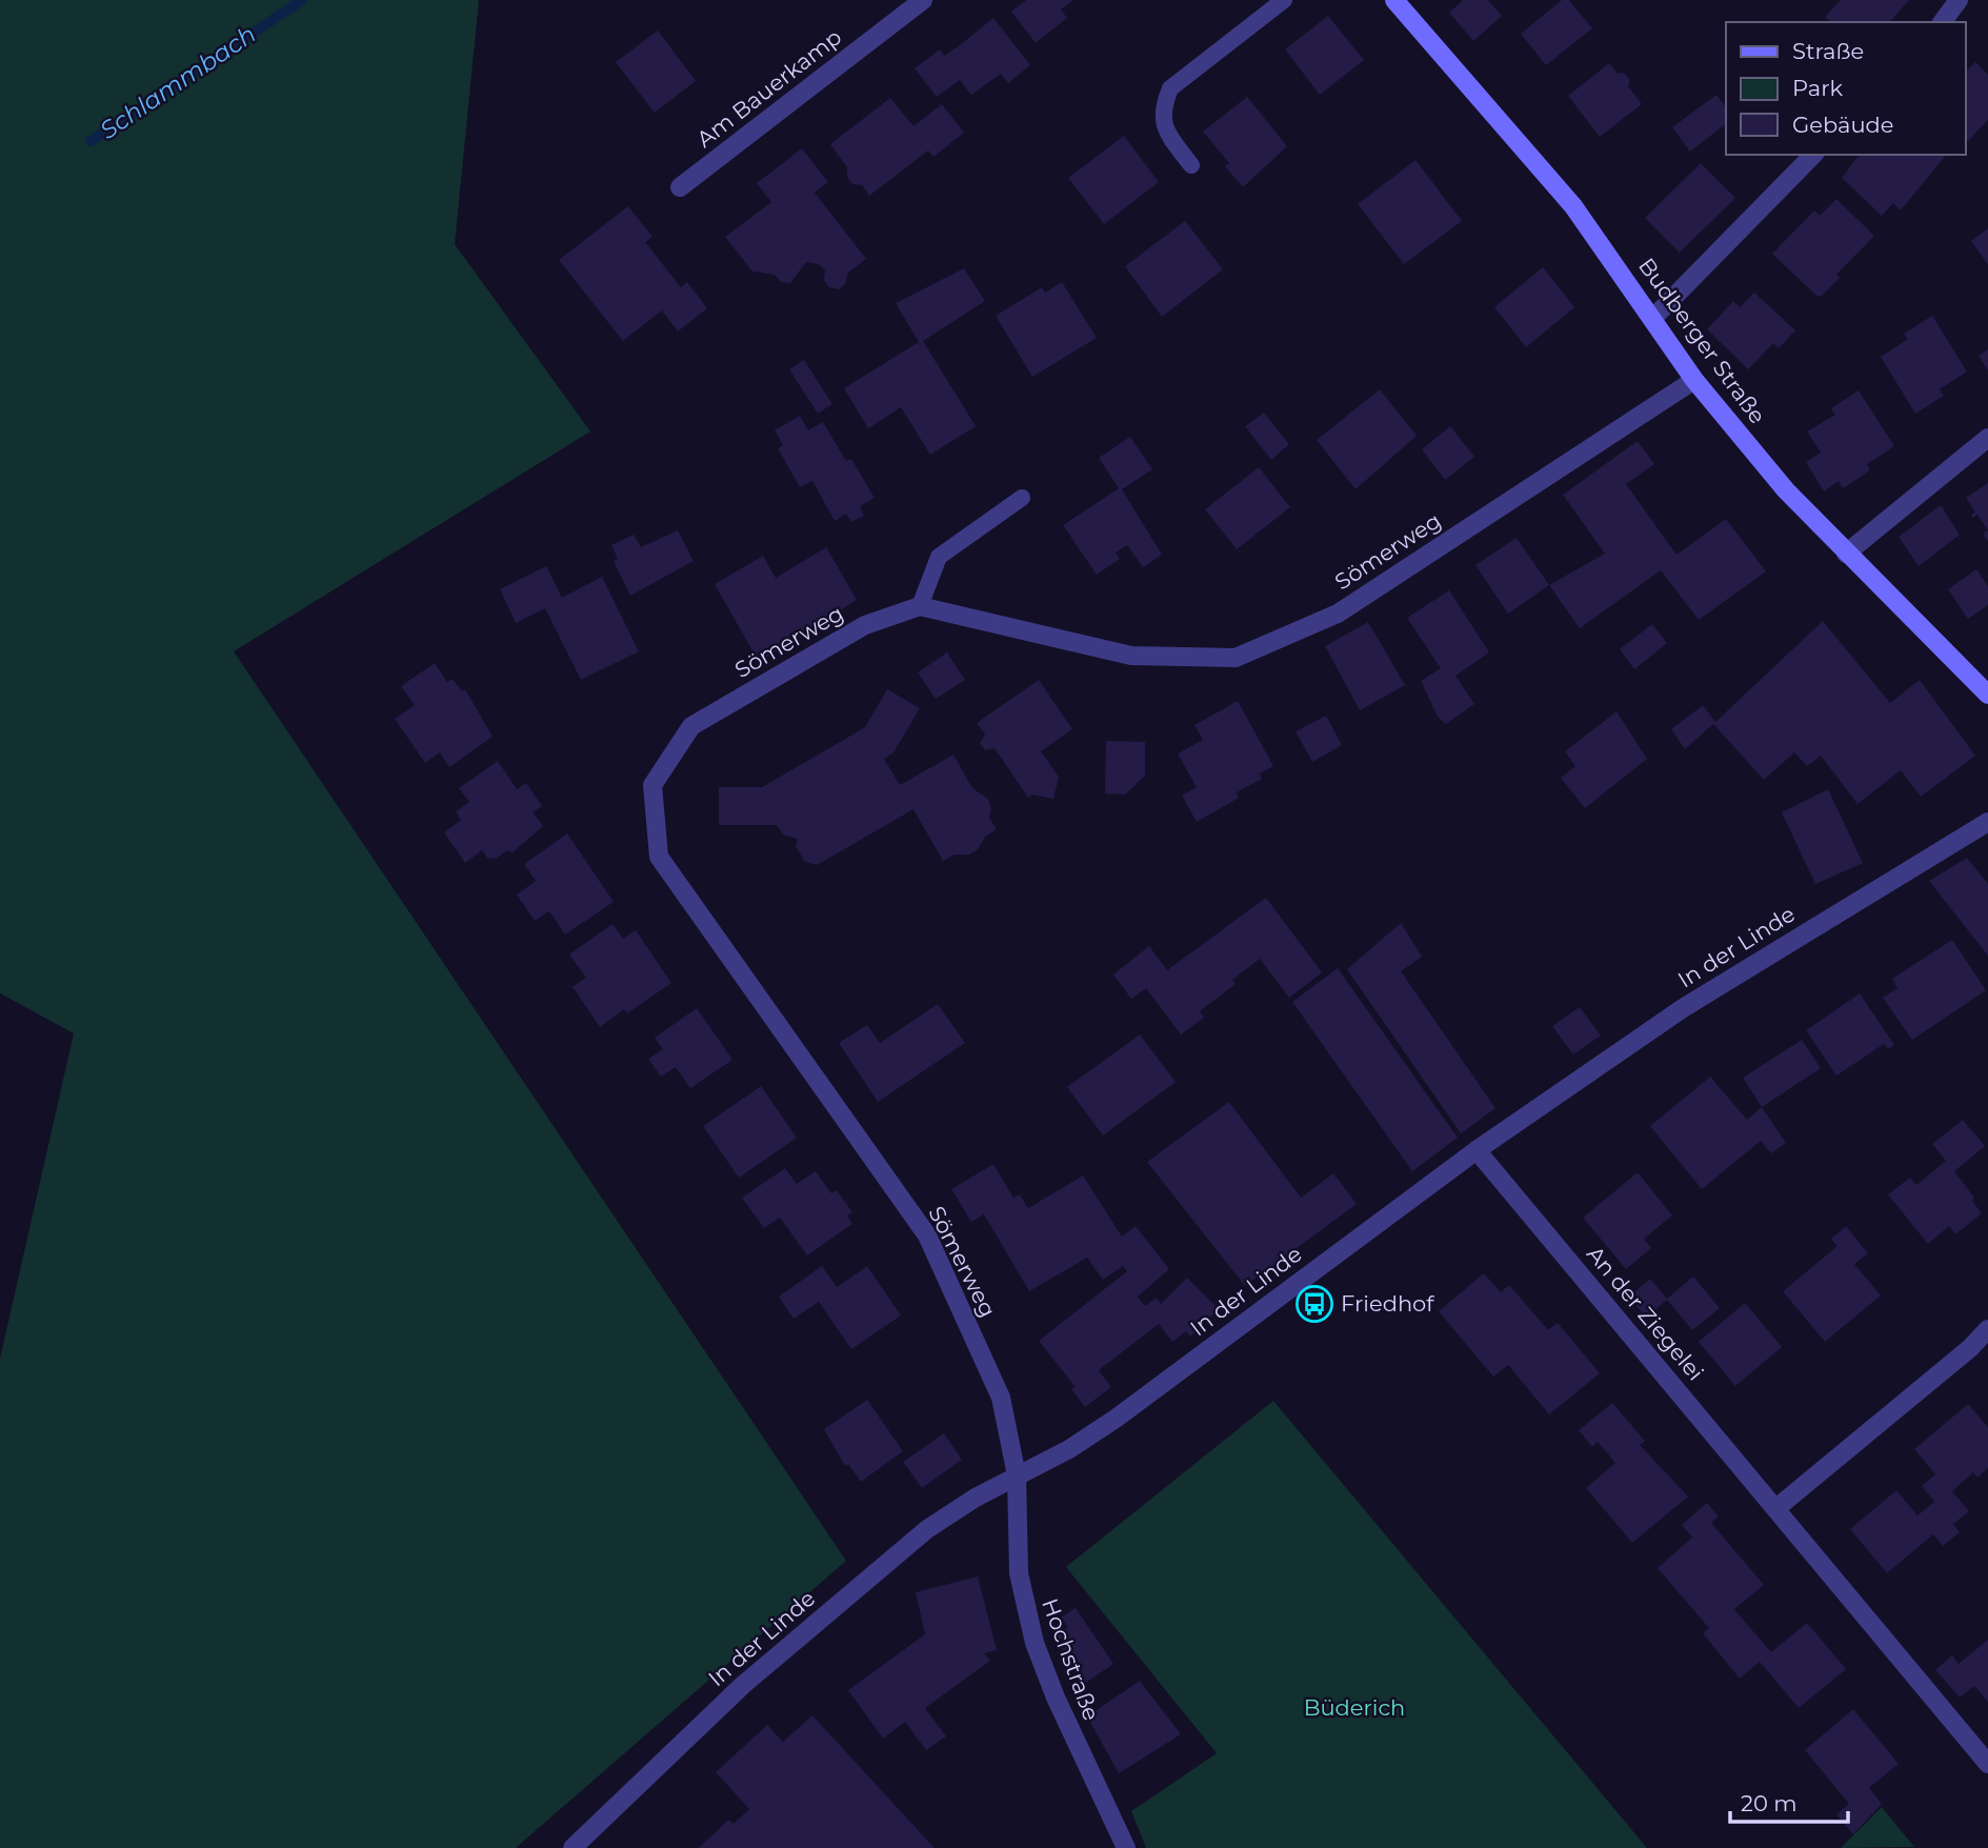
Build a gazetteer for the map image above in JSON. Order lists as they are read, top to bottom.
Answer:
{
  "streets": {
    "street": [
      "Am Bauerkamp",
      "Budberger Straße",
      "Sömerweg",
      "In der Linde",
      "An der Ziegelei",
      "Hochstraße"
    ]
  },
  "crossings": [
    ["Budberger Straße", "Sömerweg"],
    ["Sömerweg", "In der Linde"],
    ["Sömerweg", "Hochstraße"],
    ["In der Linde", "An der Ziegelei"],
    ["In der Linde", "Hochstraße"]
  ],
  "water": ["Schlammbach"],
  "parks": ["Büderich"],
  "places": {
    "bus stop": ["Friedhof"]
  },
  "legend": ["Straße", "Park", "Gebäude"],
  "scale_bar": "20 m"
}
